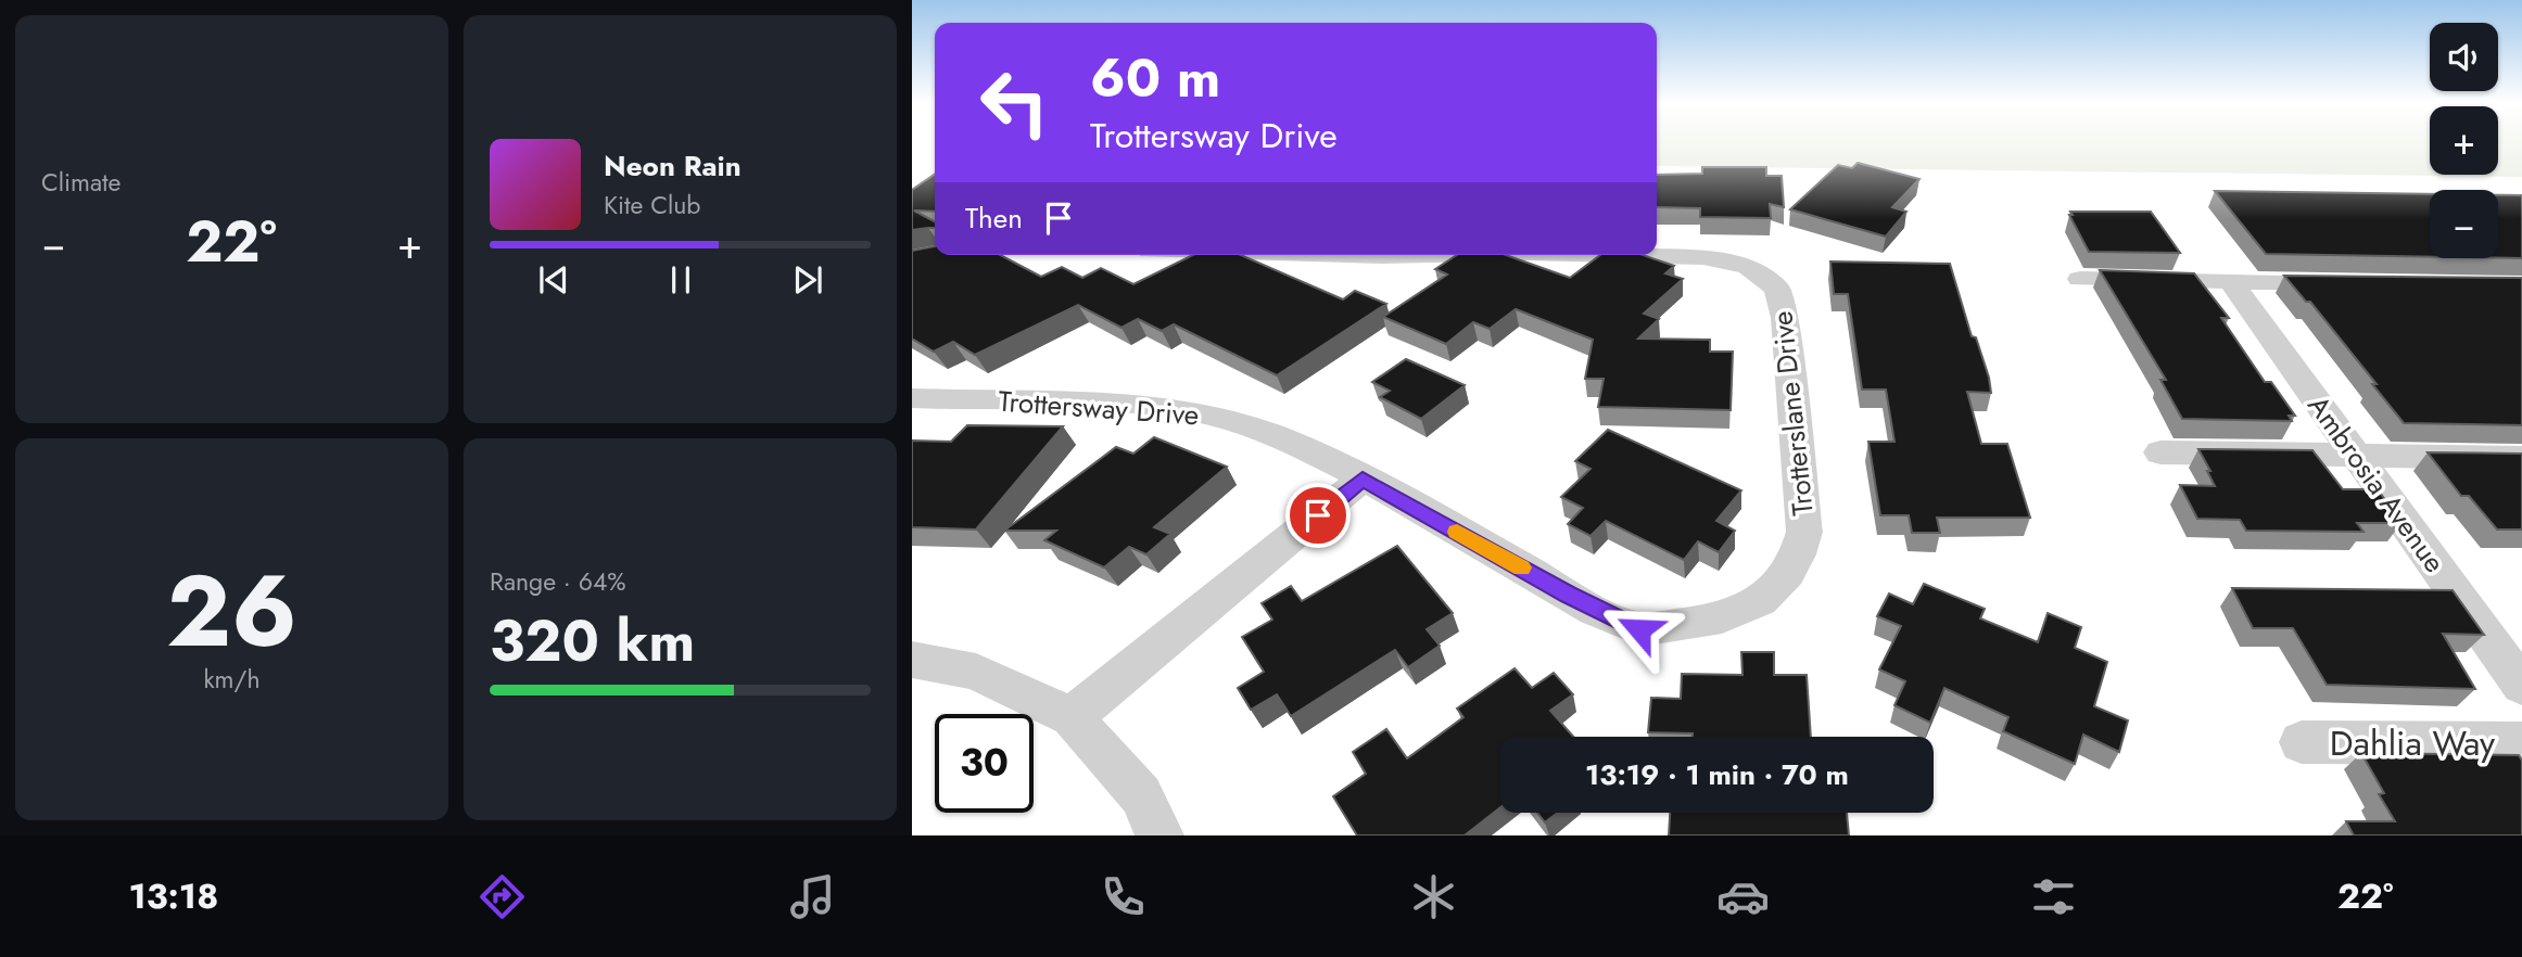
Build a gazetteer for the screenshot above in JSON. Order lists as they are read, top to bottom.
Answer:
{
  "streets": {
    "street": [
      "Trottersway Drive",
      "Trotterslane Drive",
      "Ambrosia Avenue",
      "Dahlia Way"
    ]
  },
  "crossings": [
    ["Trottersway Drive", "Trotterslane Drive"]
  ],
  "page": {
    "tile": [
      "Climate",
      ["26", "km/h"],
      ["Range · 64%", "320 km"]
    ],
    "map_buttons": ["+", "−"],
    "turn": ["60 m", "Trottersway Drive"],
    "song": ["Neon Rain", "Kite Club"],
    "then": "Then",
    "heat": ["−", "22°", "+"],
    "limit": "30",
    "trip": "13:19 · 1 min · 70 m",
    "tabs": ["13:18", "22°"]
  }
}
